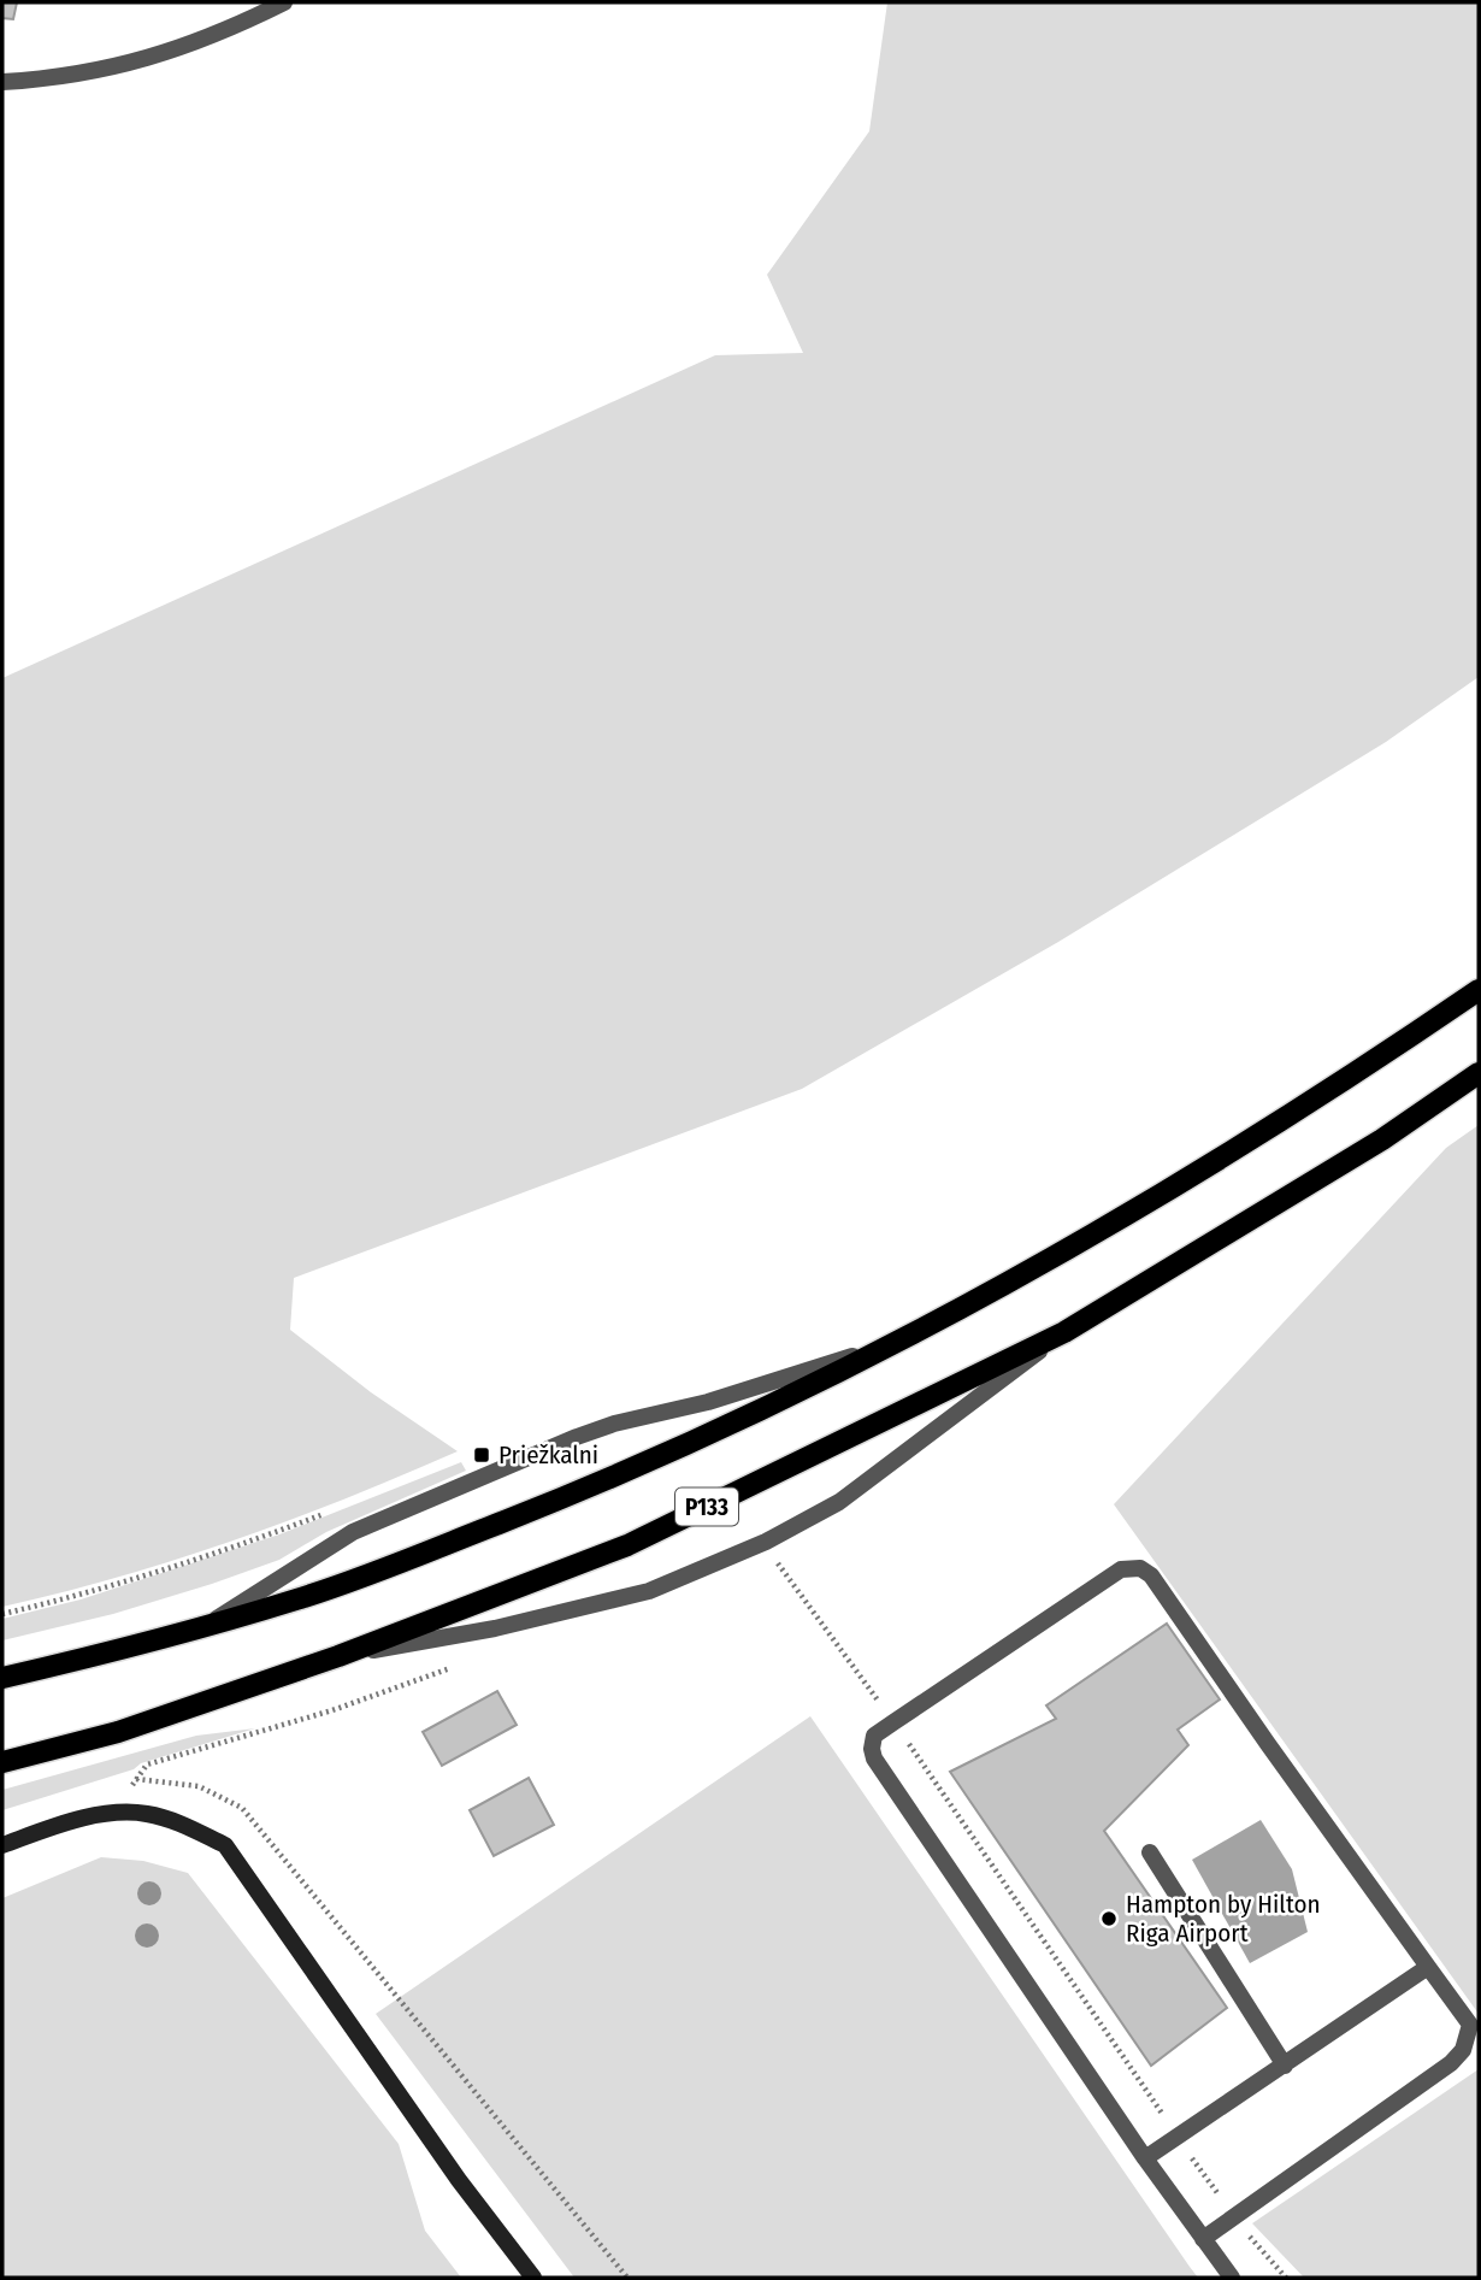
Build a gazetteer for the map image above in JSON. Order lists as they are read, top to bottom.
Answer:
{
  "streets": {
    "main road": ["P133"]
  },
  "places": {
    "transit": ["Priežkalni"],
    "other": ["Hampton by Hilton Riga Airport"]
  }
}
